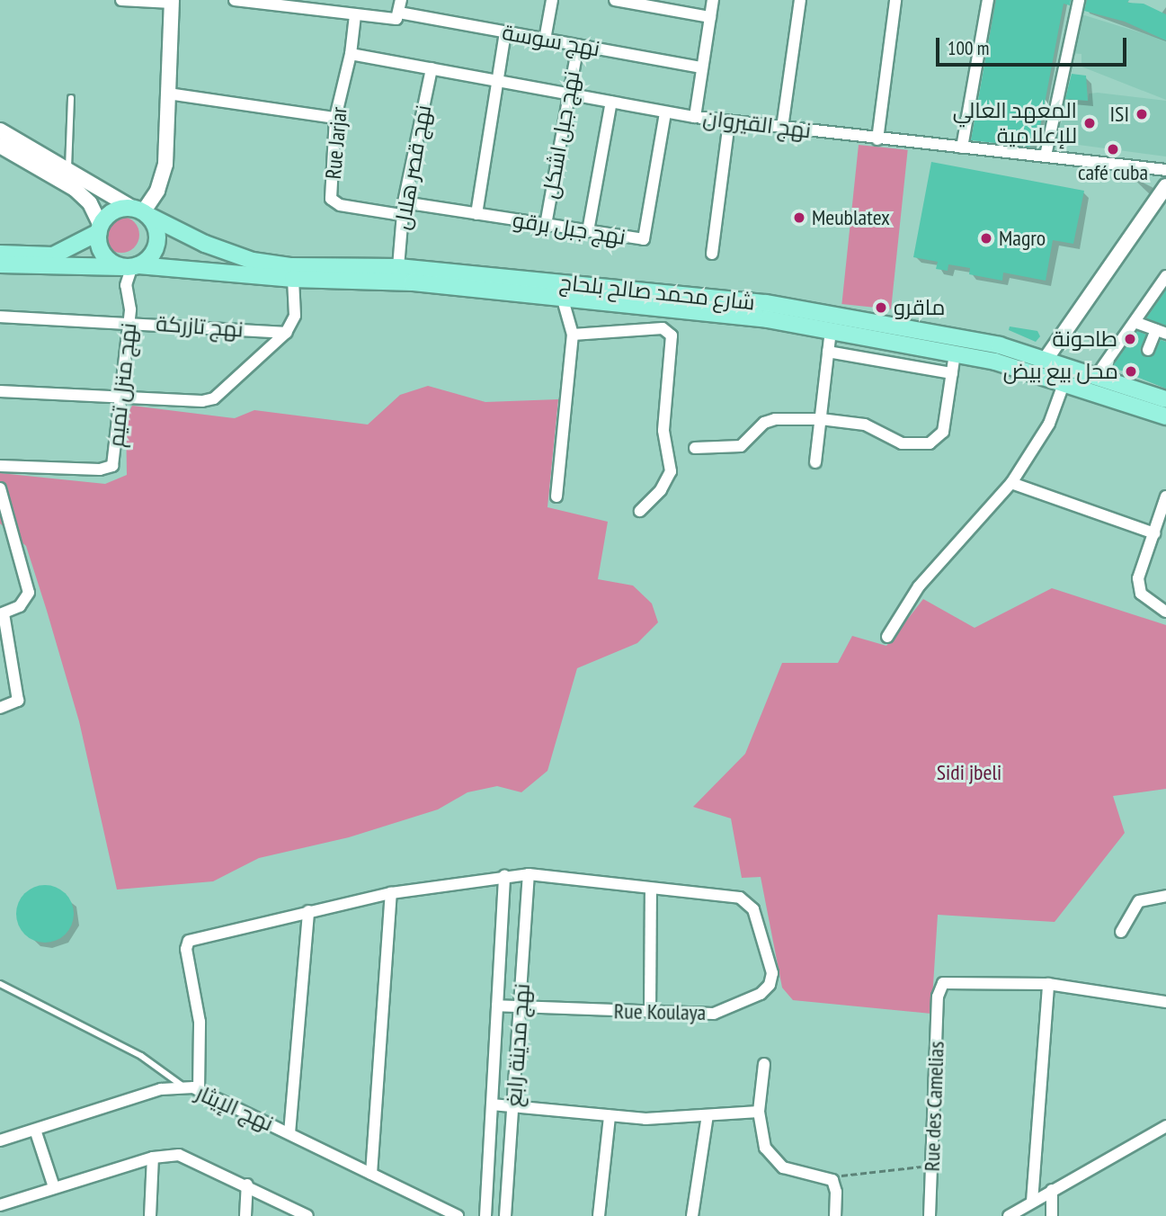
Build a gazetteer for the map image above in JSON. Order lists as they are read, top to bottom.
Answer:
{
  "streets": {
    "main road": ["شارع محمد صالح بلحاج"],
    "street": [
      "نهج سوسة",
      "نهج القيروان",
      "نهج جبل اشكل",
      "Rue Jarjar",
      "نهج قصر هلال",
      "نهج جبل برقو",
      "نهج تازركة",
      "نهج منزل تميم",
      "Rue Koulaya",
      "نهج مدينة رابغ",
      "Rue des Camelias",
      "نهج الإيثار"
    ]
  },
  "crossings": [
    ["نهج سوسة", "نهج جبل اشكل"],
    ["نهج سوسة", "Rue Jarjar"],
    ["نهج القيروان", "نهج جبل اشكل"],
    ["نهج القيروان", "Rue Jarjar"],
    ["نهج القيروان", "نهج قصر هلال"],
    ["نهج القيروان", "نهج جبل برقو"],
    ["نهج جبل اشكل", "نهج جبل برقو"],
    ["Rue Jarjar", "نهج قصر هلال"],
    ["Rue Jarjar", "نهج جبل برقو"],
    ["نهج قصر هلال", "نهج جبل برقو"],
    ["نهج قصر هلال", "شارع محمد صالح بلحاج"],
    ["شارع محمد صالح بلحاج", "نهج منزل تميم"],
    ["نهج تازركة", "نهج منزل تميم"],
    ["Rue Koulaya", "نهج مدينة رابغ"],
    ["Rue Koulaya", "نهج الإيثار"]
  ],
  "parks": ["Sidi jbeli"],
  "places": [
    "ISI",
    "المعهد العالي للإعلامية",
    "café cuba",
    "Meublatex",
    "Magro",
    "ماقرو",
    "طاحونة",
    "محل بيع بيض"
  ],
  "scale_bar": "100 m"
}
